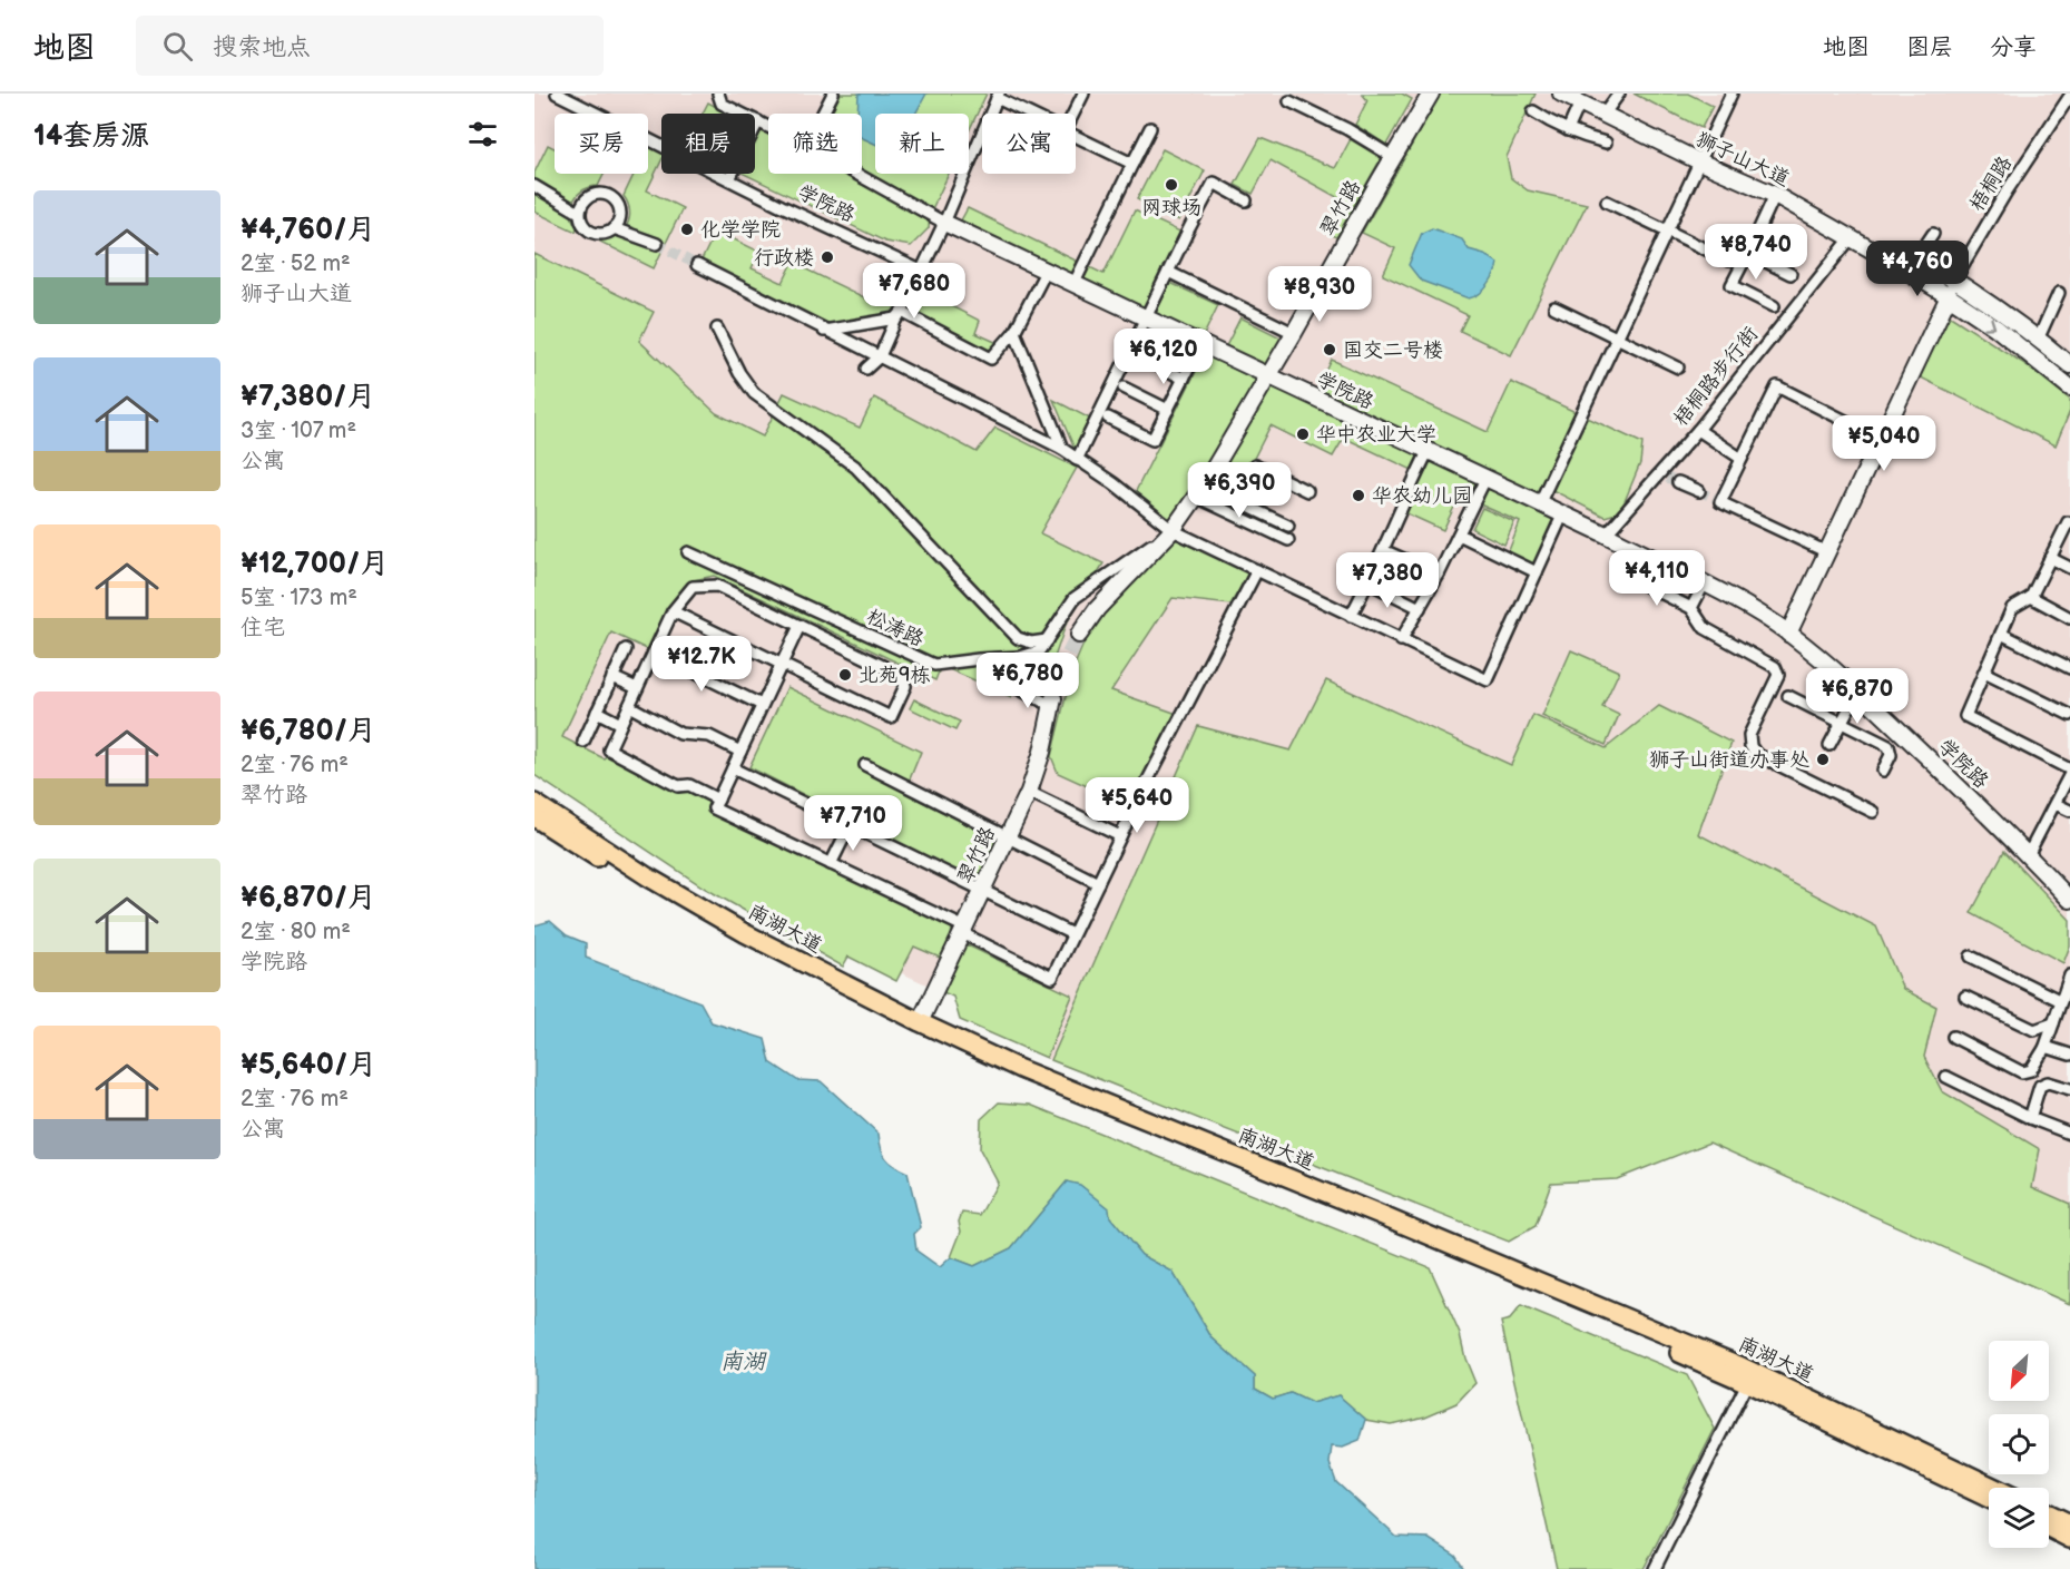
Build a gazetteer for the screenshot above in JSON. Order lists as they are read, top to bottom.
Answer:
{
  "streets": {
    "main road": ["南湖大道"],
    "street": [
      "狮子山大道",
      "梧桐路",
      "学院路",
      "翠竹路",
      "梧桐路步行街",
      "松涛路"
    ]
  },
  "crossings": [
    ["狮子山大道", "梧桐路"],
    ["狮子山大道", "梧桐路步行街"],
    ["学院路", "翠竹路"],
    ["学院路", "梧桐路步行街"],
    ["翠竹路", "松涛路"],
    ["翠竹路", "南湖大道"]
  ],
  "water": ["南湖"],
  "places": [
    "网球场",
    "化学学院",
    "行政楼",
    "国交二号楼",
    "华中农业大学",
    "华农幼儿园",
    "北苑9栋",
    "狮子山街道办事处"
  ],
  "north": "bottom left",
  "page": {
    "header": "地图",
    "search": "搜索地点",
    "nav": ["地图", "图层", "分享"],
    "heading": "14套房源",
    "chip": [
      "买房",
      "租房",
      "筛选",
      "新上",
      "公寓"
    ],
    "list": [
      {
        "name": "¥4,760/月",
        "note": "2室 · 52 m² · 狮子山大道"
      },
      {
        "name": "¥7,380/月",
        "note": "3室 · 107 m² · 公寓"
      },
      {
        "name": "¥12,700/月",
        "note": "5室 · 173 m² · 住宅"
      },
      {
        "name": "¥6,780/月",
        "note": "2室 · 76 m² · 翠竹路"
      },
      {
        "name": "¥6,870/月",
        "note": "2室 · 80 m² · 学院路"
      },
      {
        "name": "¥5,640/月",
        "note": "2室 · 76 m² · 公寓"
      }
    ],
    "price": [
      "¥8,740",
      "¥4,760",
      "¥7,680",
      "¥8,930",
      "¥6,120",
      "¥5,040",
      "¥6,390",
      "¥4,110",
      "¥7,380",
      "¥12.7K",
      "¥6,780",
      "¥6,870",
      "¥5,640",
      "¥7,710"
    ]
  }
}
